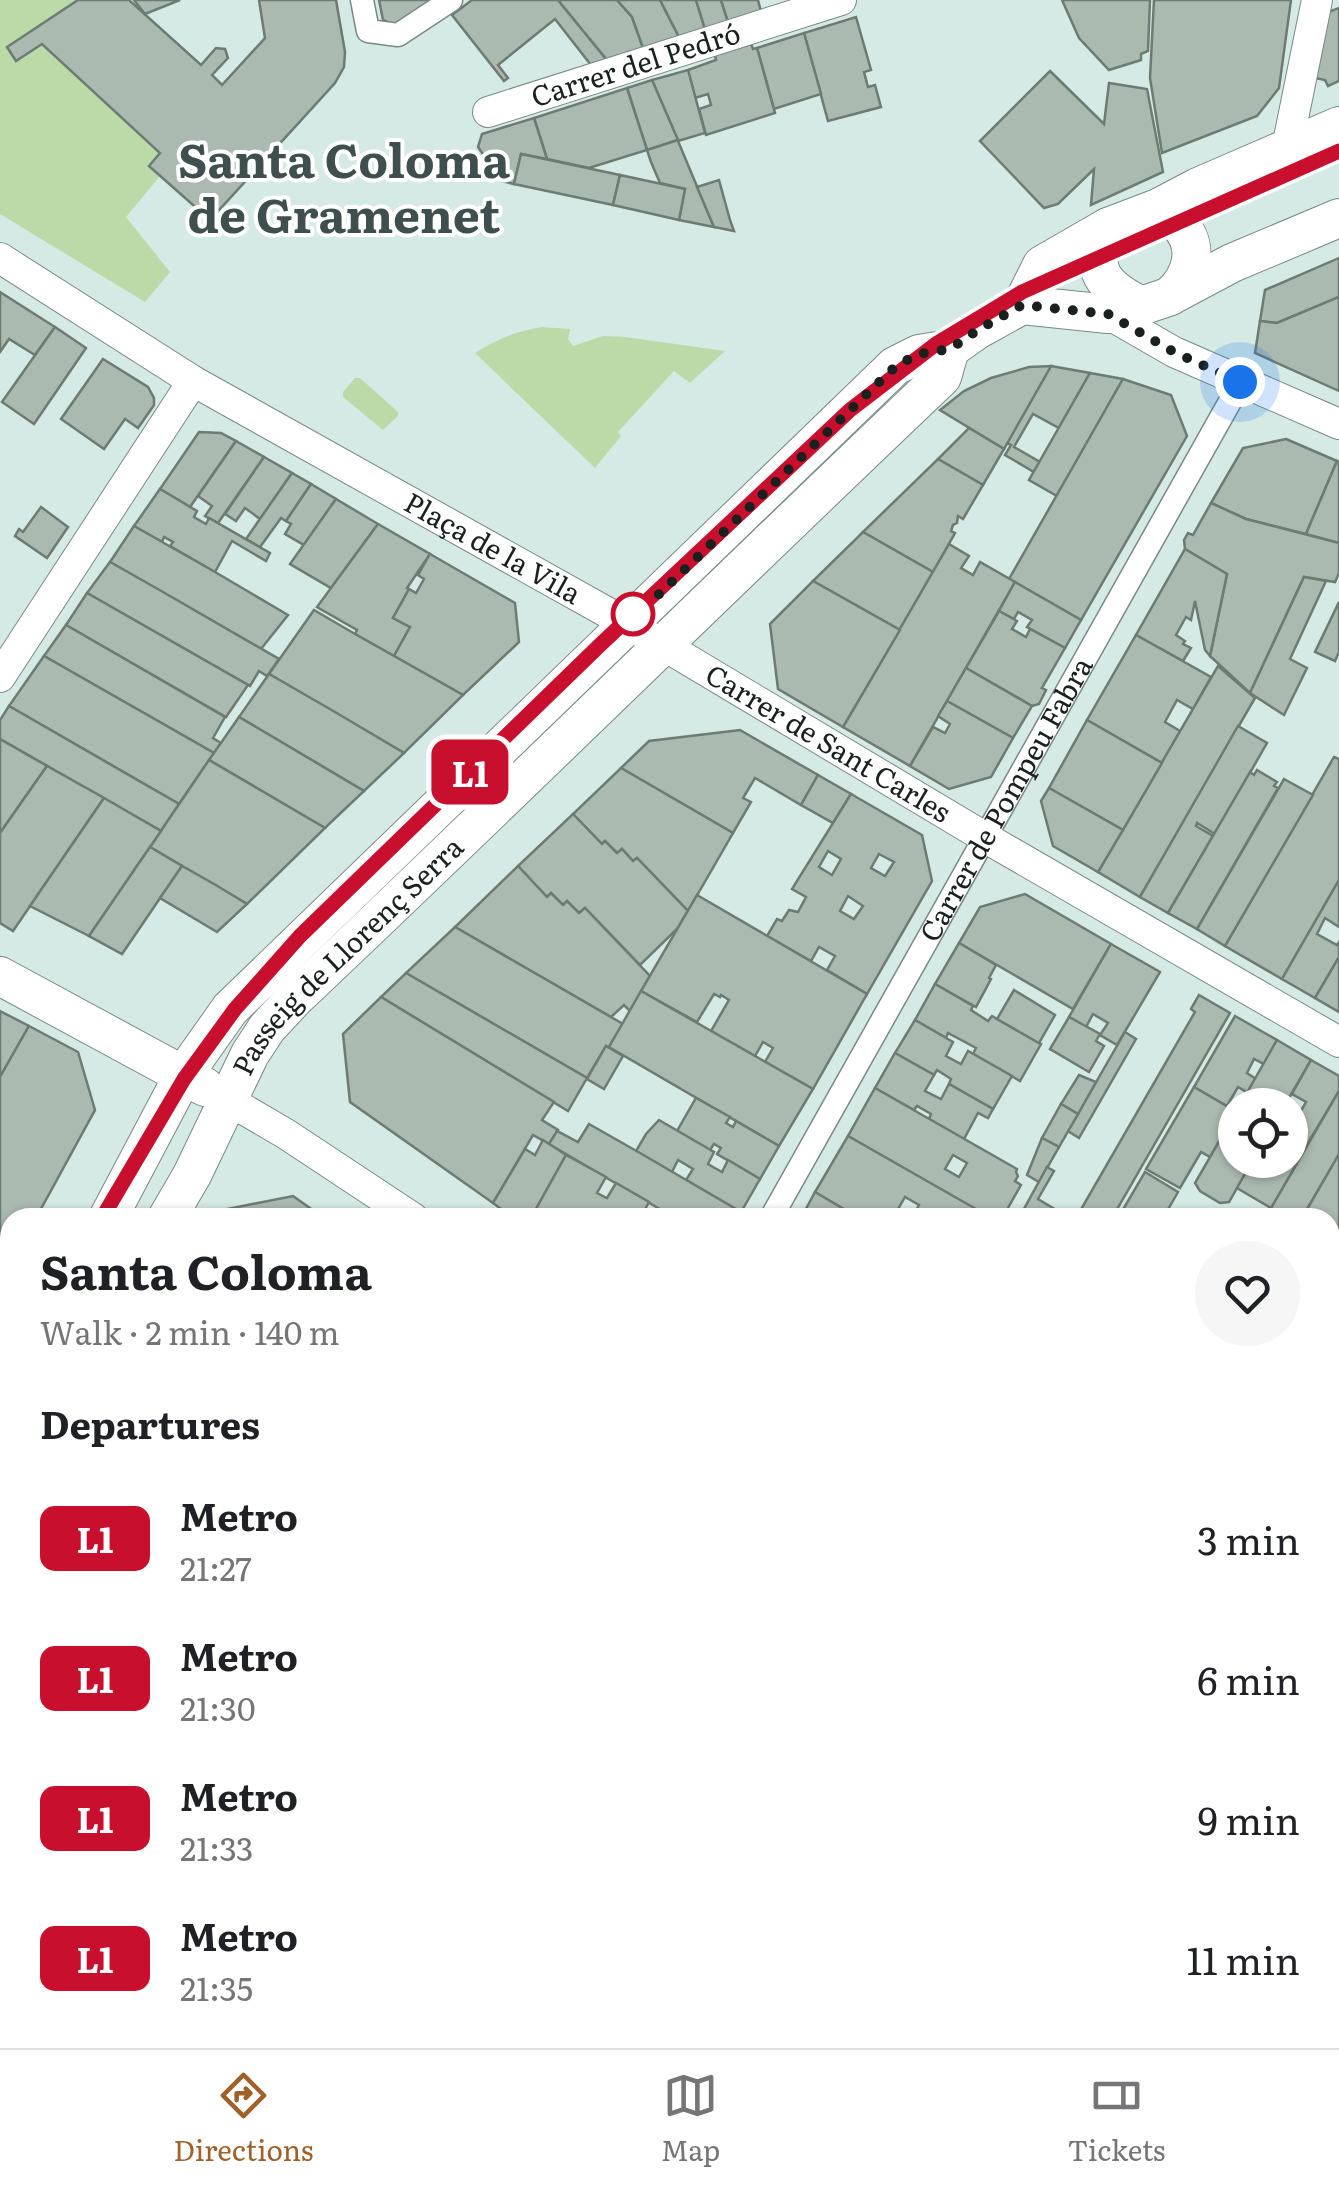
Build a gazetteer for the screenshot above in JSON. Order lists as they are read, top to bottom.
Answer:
{
  "streets": {
    "street": [
      "Carrer del Pedró",
      "Plaça de la Vila",
      "Carrer de Sant Carles",
      "Carrer de Pompeu Fabra",
      "Passeig de Llorenç Serra"
    ]
  },
  "crossings": [
    ["Plaça de la Vila", "Carrer de Sant Carles"],
    ["Plaça de la Vila", "Passeig de Llorenç Serra"],
    ["Carrer de Sant Carles", "Carrer de Pompeu Fabra"],
    ["Carrer de Sant Carles", "Passeig de Llorenç Serra"]
  ],
  "districts": ["Santa Coloma de Gramenet"],
  "lines": ["metro line L1"],
  "page": {
    "on_map": "L1",
    "heading": [
      ["Santa Coloma", "Walk · 2 min · 140 m"],
      "Departures"
    ],
    "list": [
      {
        "mark": "L1",
        "name": "Metro",
        "note": "21:27",
        "value": "3 min"
      },
      {
        "mark": "L1",
        "name": "Metro",
        "note": "21:30",
        "value": "6 min"
      },
      {
        "mark": "L1",
        "name": "Metro",
        "note": "21:33",
        "value": "9 min"
      },
      {
        "mark": "L1",
        "name": "Metro",
        "note": "21:35",
        "value": "11 min"
      }
    ],
    "tabs": ["Directions", "Map", "Tickets"]
  }
}
